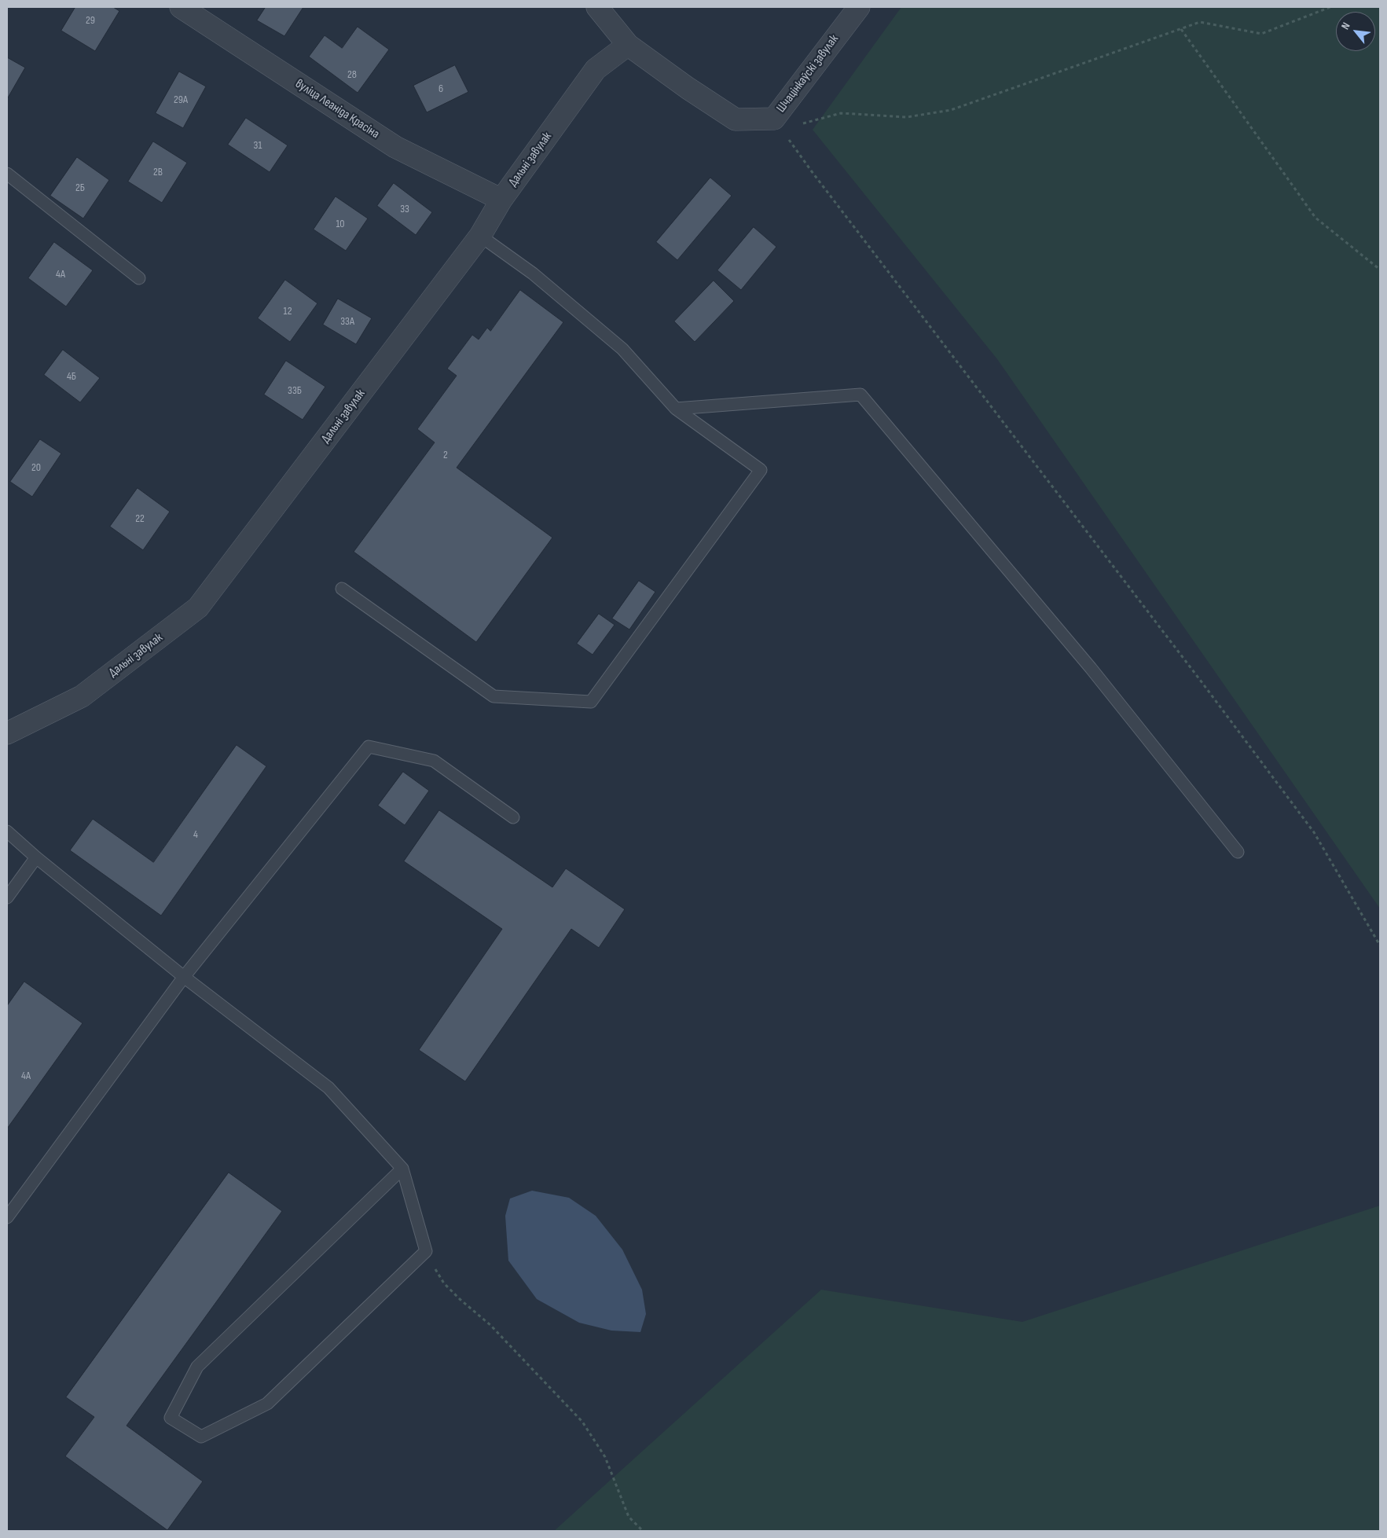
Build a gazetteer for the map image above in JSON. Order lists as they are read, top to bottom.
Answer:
{
  "streets": {
    "street": ["Шчацінкаўскі завулак", "вуліца Леаніда Красіна", "Дальні завулак"]
  },
  "crossings": [
    ["Шчацінкаўскі завулак", "Дальні завулак"],
    ["вуліца Леаніда Красіна", "Дальні завулак"]
  ],
  "house_numbers": [
    "29",
    "28",
    "6",
    "29А",
    "31",
    "2В",
    "2Б",
    "33",
    "10",
    "4А",
    "12",
    "33А",
    "4Б",
    "33Б",
    "2",
    "20",
    "22",
    "4",
    "4А"
  ],
  "north": "top left"
}
